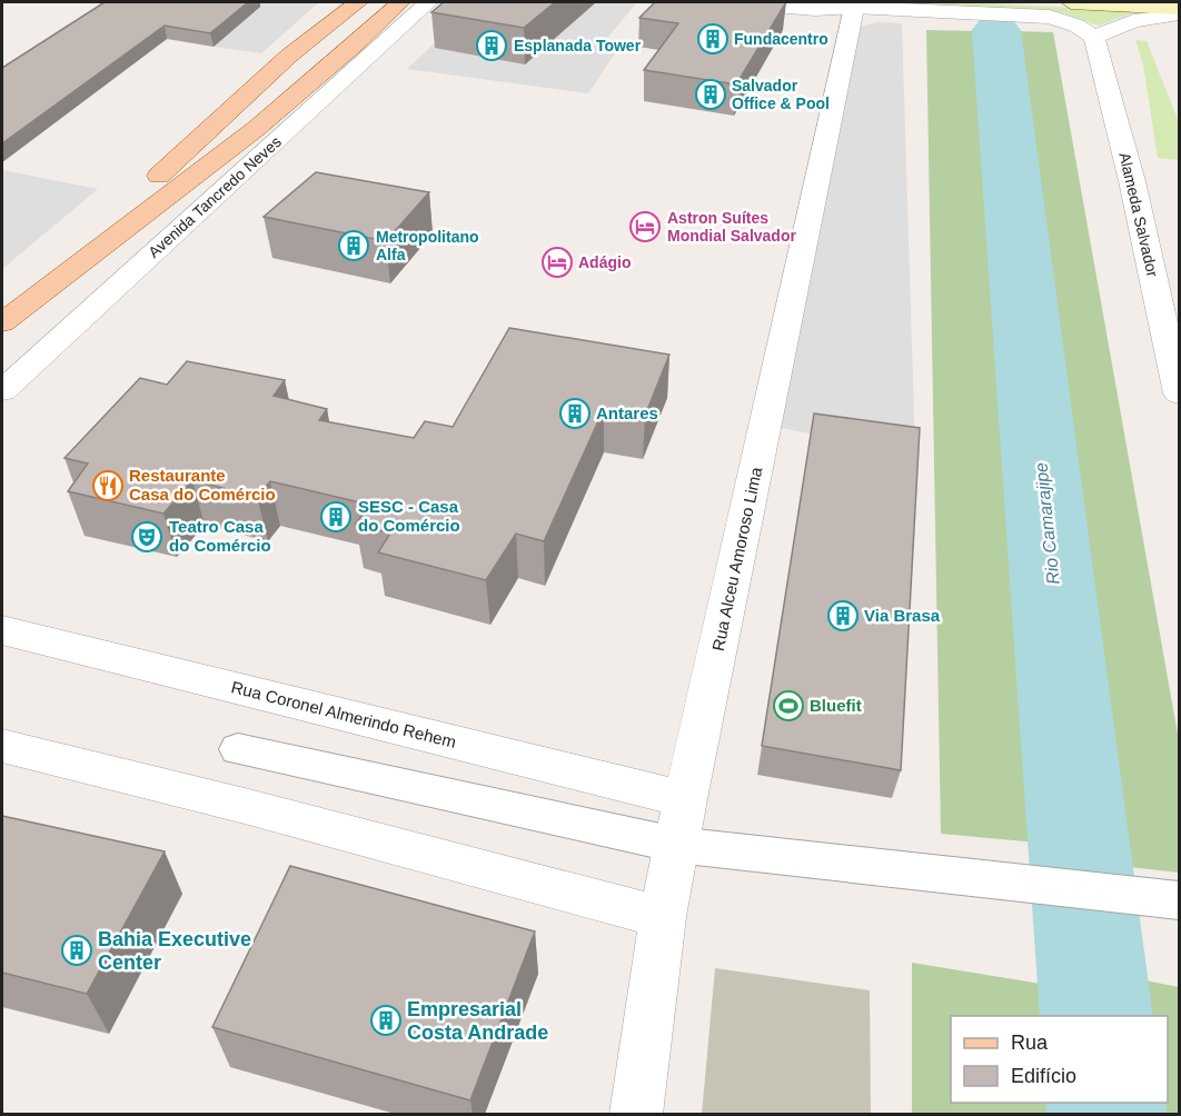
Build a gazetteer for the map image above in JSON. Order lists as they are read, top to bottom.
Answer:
{
  "streets": {
    "street": [
      "Avenida Tancredo Neves",
      "Alameda Salvador",
      "Rua Alceu Amoroso Lima",
      "Rua Coronel Almerindo Rehem"
    ]
  },
  "crossings": [
    ["Rua Alceu Amoroso Lima", "Rua Coronel Almerindo Rehem"]
  ],
  "water": ["Rio Camarajipe"],
  "places": {
    "building": [
      "Fundacentro",
      "Esplanada Tower",
      "Salvador Office & Pool",
      "Metropolitano Alfa",
      "Antares",
      "SESC - Casa do Comércio",
      "Via Brasa",
      "Bahia Executive Center",
      "Empresarial Costa Andrade"
    ],
    "hotel": ["Astron Suítes Mondial Salvador", "Adágio"],
    "restaurant": ["Restaurante Casa do Comércio"],
    "theatre": ["Teatro Casa do Comércio"],
    "sports": ["Bluefit"]
  },
  "legend": ["Rua", "Edifício"]
}
